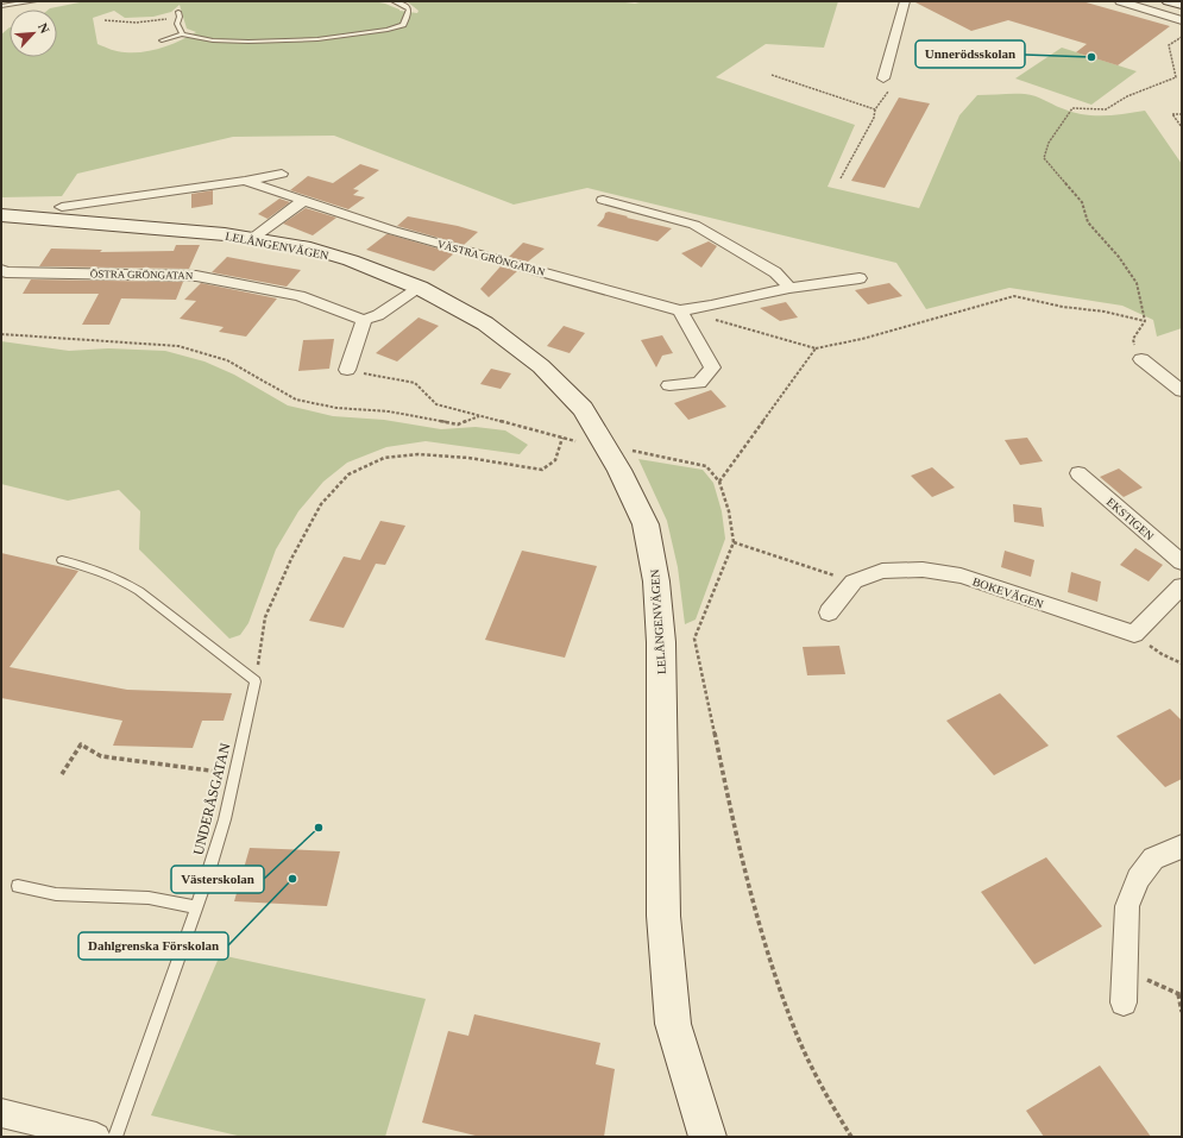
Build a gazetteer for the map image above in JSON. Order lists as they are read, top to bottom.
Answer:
{
  "streets": {
    "street": [
      "LELÅNGENVÄGEN",
      "VÄSTRA GRÖNGATAN",
      "ÖSTRA GRÖNGATAN",
      "EKSTIGEN",
      "BOKEVÄGEN"
    ],
    "lane": ["UNDERÅSGATAN"]
  },
  "places": ["Unnerödsskolan", "Västerskolan", "Dahlgrenska Förskolan"],
  "north": "top right"
}
